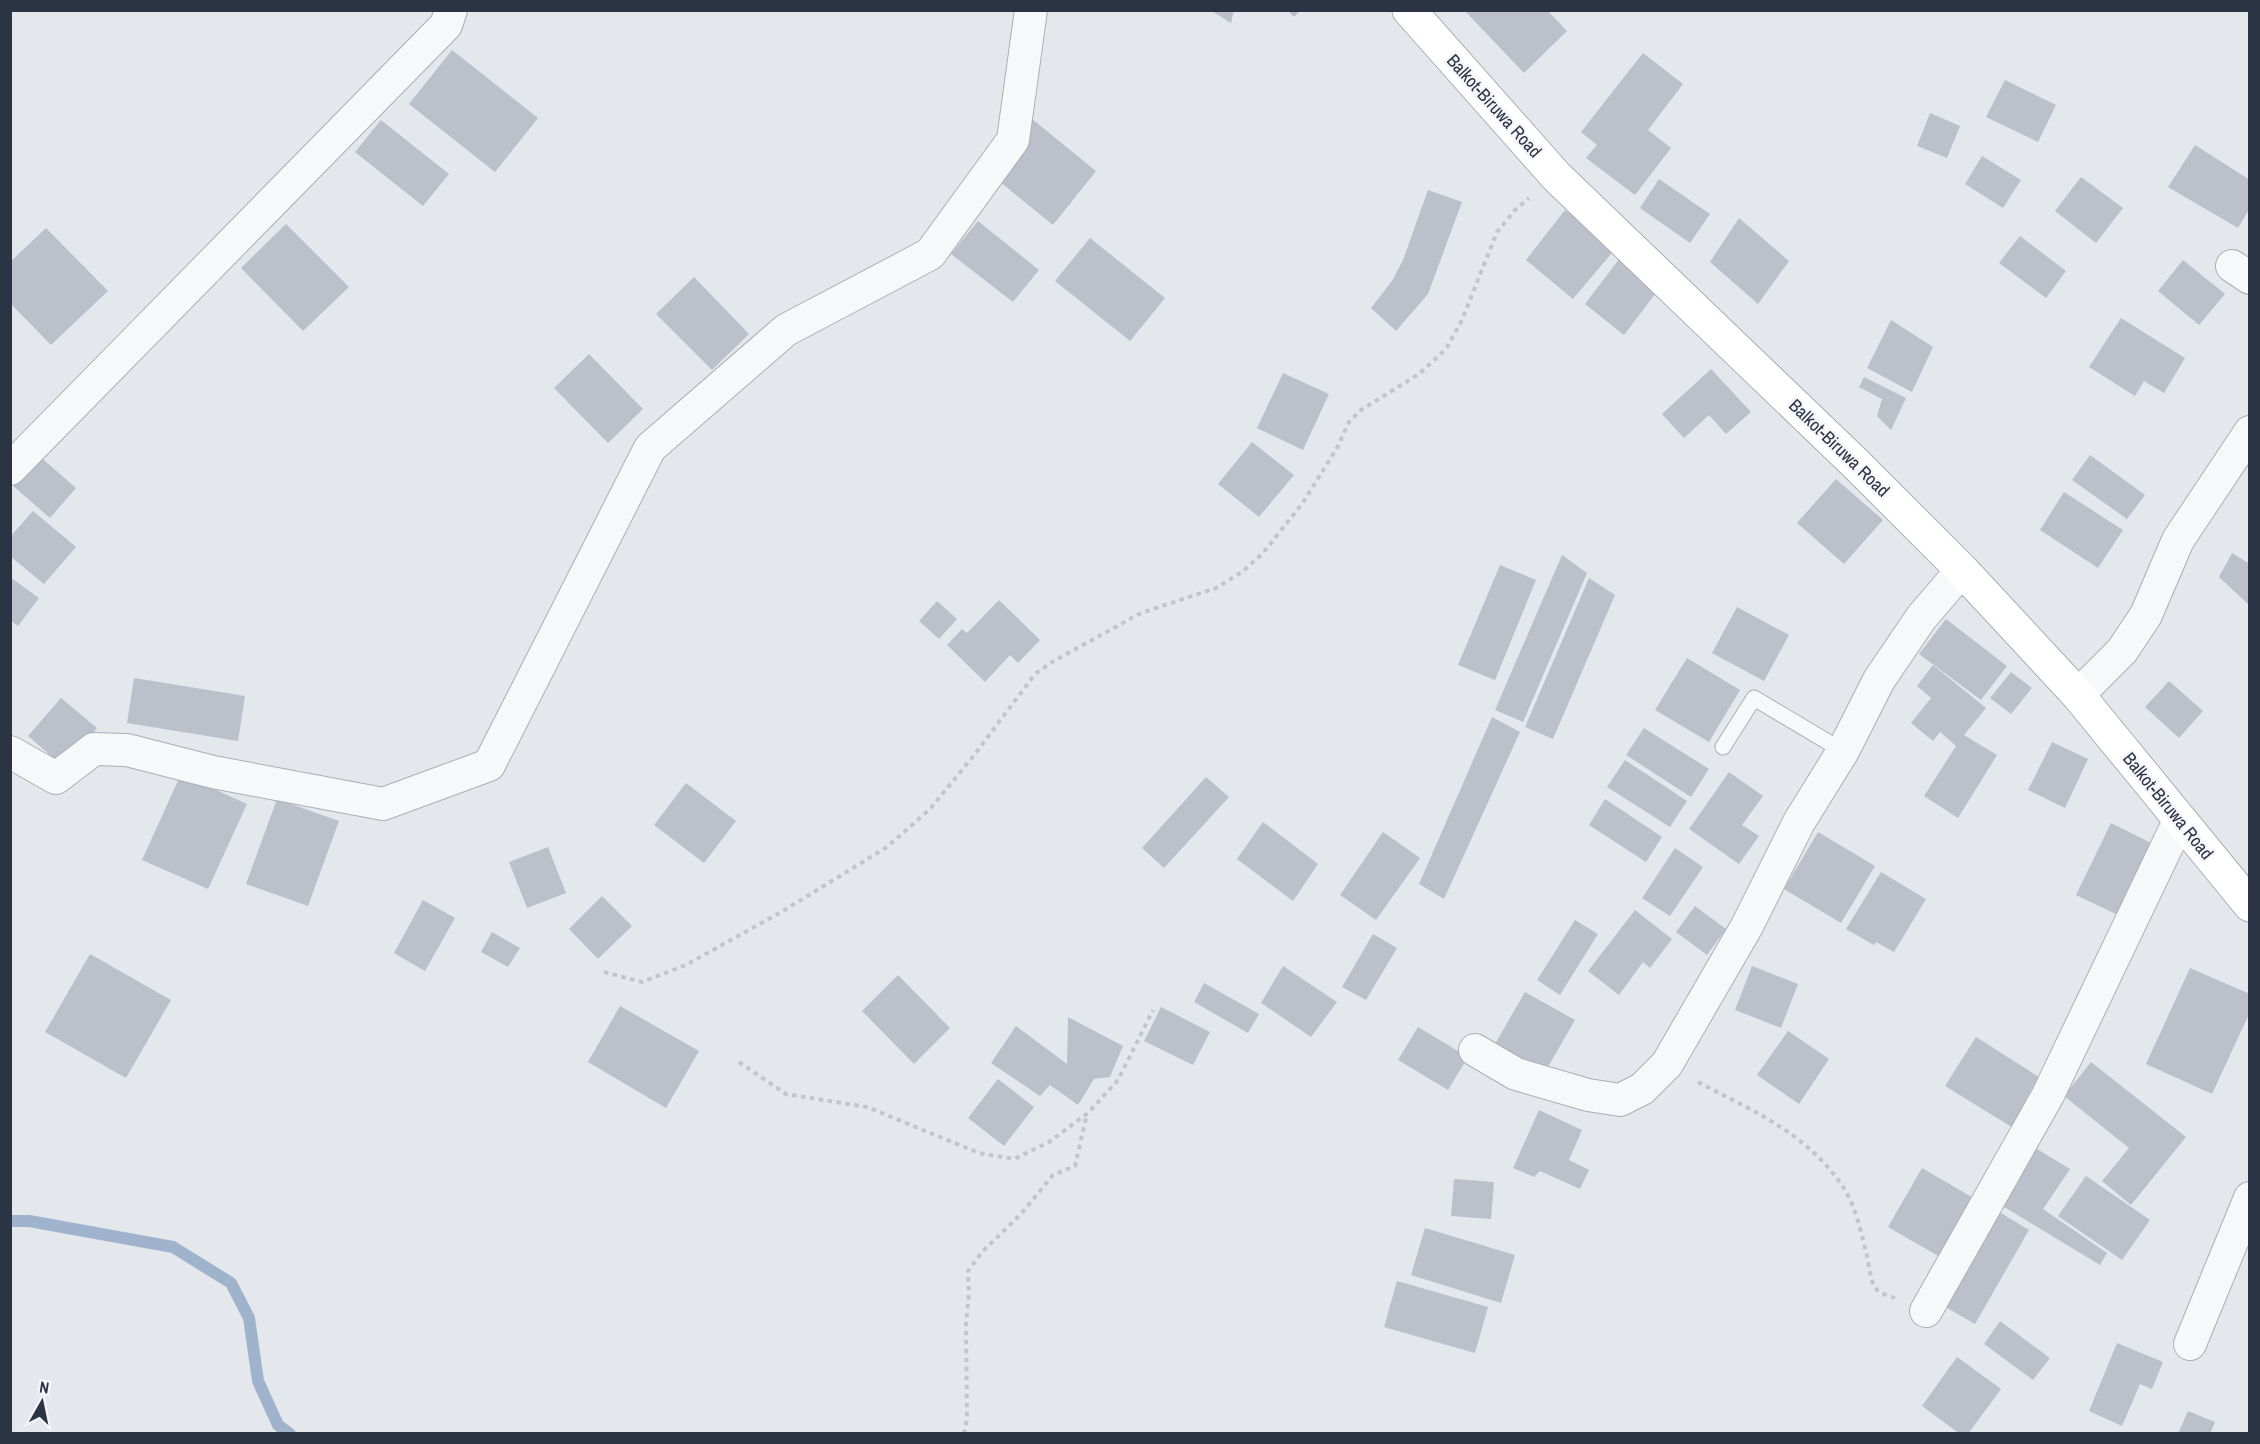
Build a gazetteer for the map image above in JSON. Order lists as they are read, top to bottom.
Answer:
{
  "streets": {
    "main road": ["Balkot-Biruwa Road"]
  },
  "north": "top"
}
